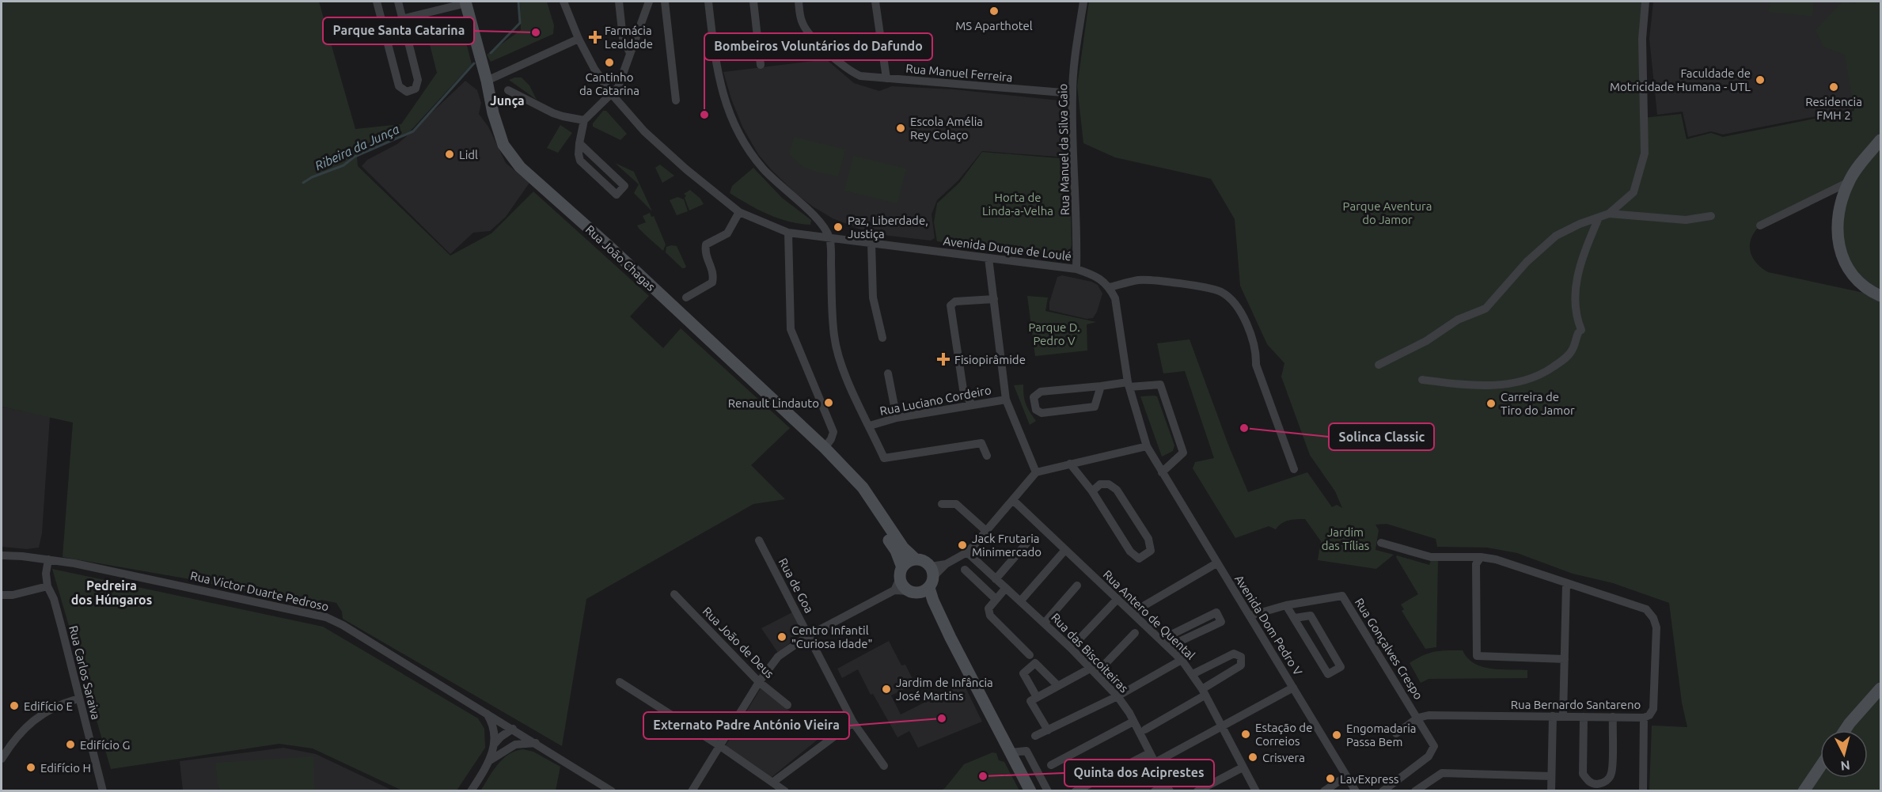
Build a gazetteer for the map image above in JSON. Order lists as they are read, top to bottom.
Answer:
{
  "streets": {
    "street": [
      "Rua Manuel Ferreira",
      "Rua Manuel da Silva Gaio",
      "Avenida Duque de Loulé",
      "Rua João Chagas",
      "Rua Luciano Cordeiro",
      "Rua de Goa",
      "Rua Victor Duarte Pedroso",
      "Rua Antero de Quental",
      "Avenida Dom Pedro V",
      "Rua João de Deus",
      "Rua Gonçalves Crespo",
      "Rua das Biscoiteiras",
      "Rua Carlos Saraiva",
      "Rua Bernardo Santareno"
    ]
  },
  "crossings": [
    ["Rua Manuel Ferreira", "Rua Manuel da Silva Gaio"],
    ["Rua Manuel da Silva Gaio", "Avenida Duque de Loulé"],
    ["Avenida Duque de Loulé", "Avenida Dom Pedro V"],
    ["Rua Victor Duarte Pedroso", "Rua Carlos Saraiva"],
    ["Avenida Dom Pedro V", "Rua Gonçalves Crespo"],
    ["Rua Gonçalves Crespo", "Rua Bernardo Santareno"]
  ],
  "districts": ["Junça", "Pedreira dos Húngaros"],
  "water": ["Ribeira da Junça"],
  "parks": [
    "Horta de Linda-a-Velha",
    "Parque Aventura do Jamor",
    "Parque D. Pedro V",
    "Jardim das Tílias"
  ],
  "places": {
    "other": [
      "MS Aparthotel",
      "Parque Santa Catarina",
      "Cantinho da Catarina",
      "Faculdade de Motricidade Humana - UTL",
      "Residencia FMH 2",
      "Bombeiros Voluntários do Dafundo",
      "Escola Amélia Rey Colaço",
      "Lidl",
      "Paz, Liberdade, Justiça",
      "Renault Lindauto",
      "Carreira de Tiro do Jamor",
      "Solinca Classic",
      "Jack Frutaria Minimercado",
      "Centro Infantil \"Curiosa Idade\"",
      "Jardim de Infância José Martins",
      "Edifício E",
      "Externato Padre António Vieira",
      "Estação de Correios",
      "Engomadaria Passa Bem",
      "Edifício G",
      "Crisvera",
      "Edifício H",
      "Quinta dos Aciprestes",
      "LavExpress"
    ],
    "health": ["Farmácia Lealdade", "Fisiopirâmide"]
  },
  "north": "bottom"
}
